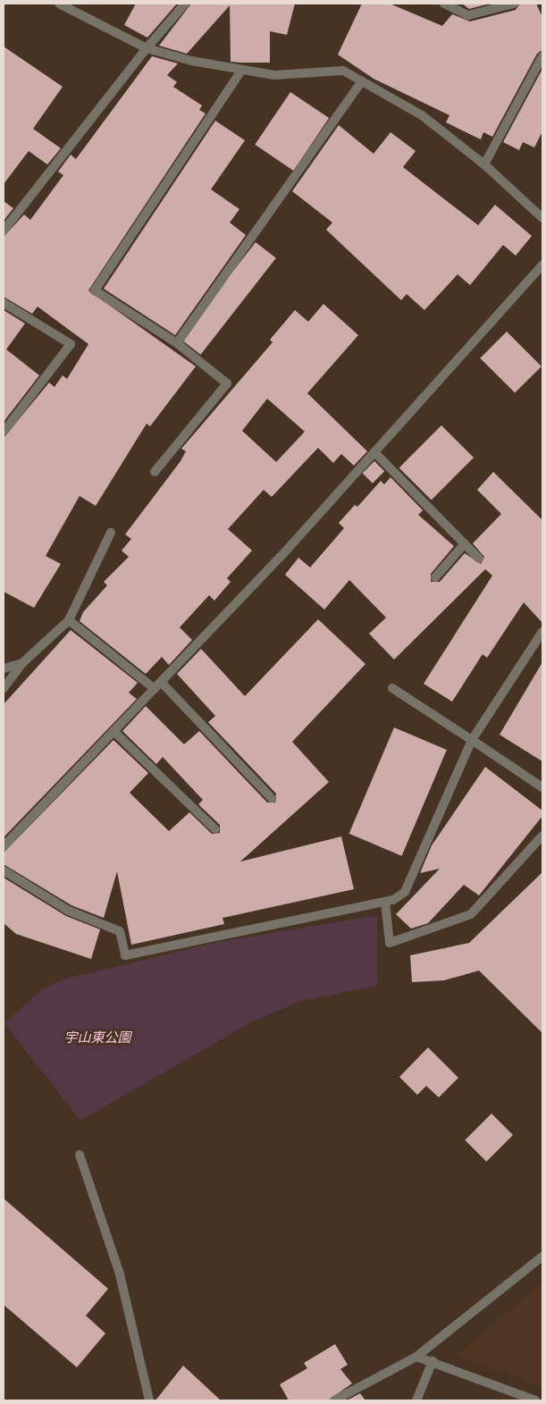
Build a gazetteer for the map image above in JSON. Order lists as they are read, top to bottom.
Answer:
{
  "parks": ["宇山東公園"]
}
